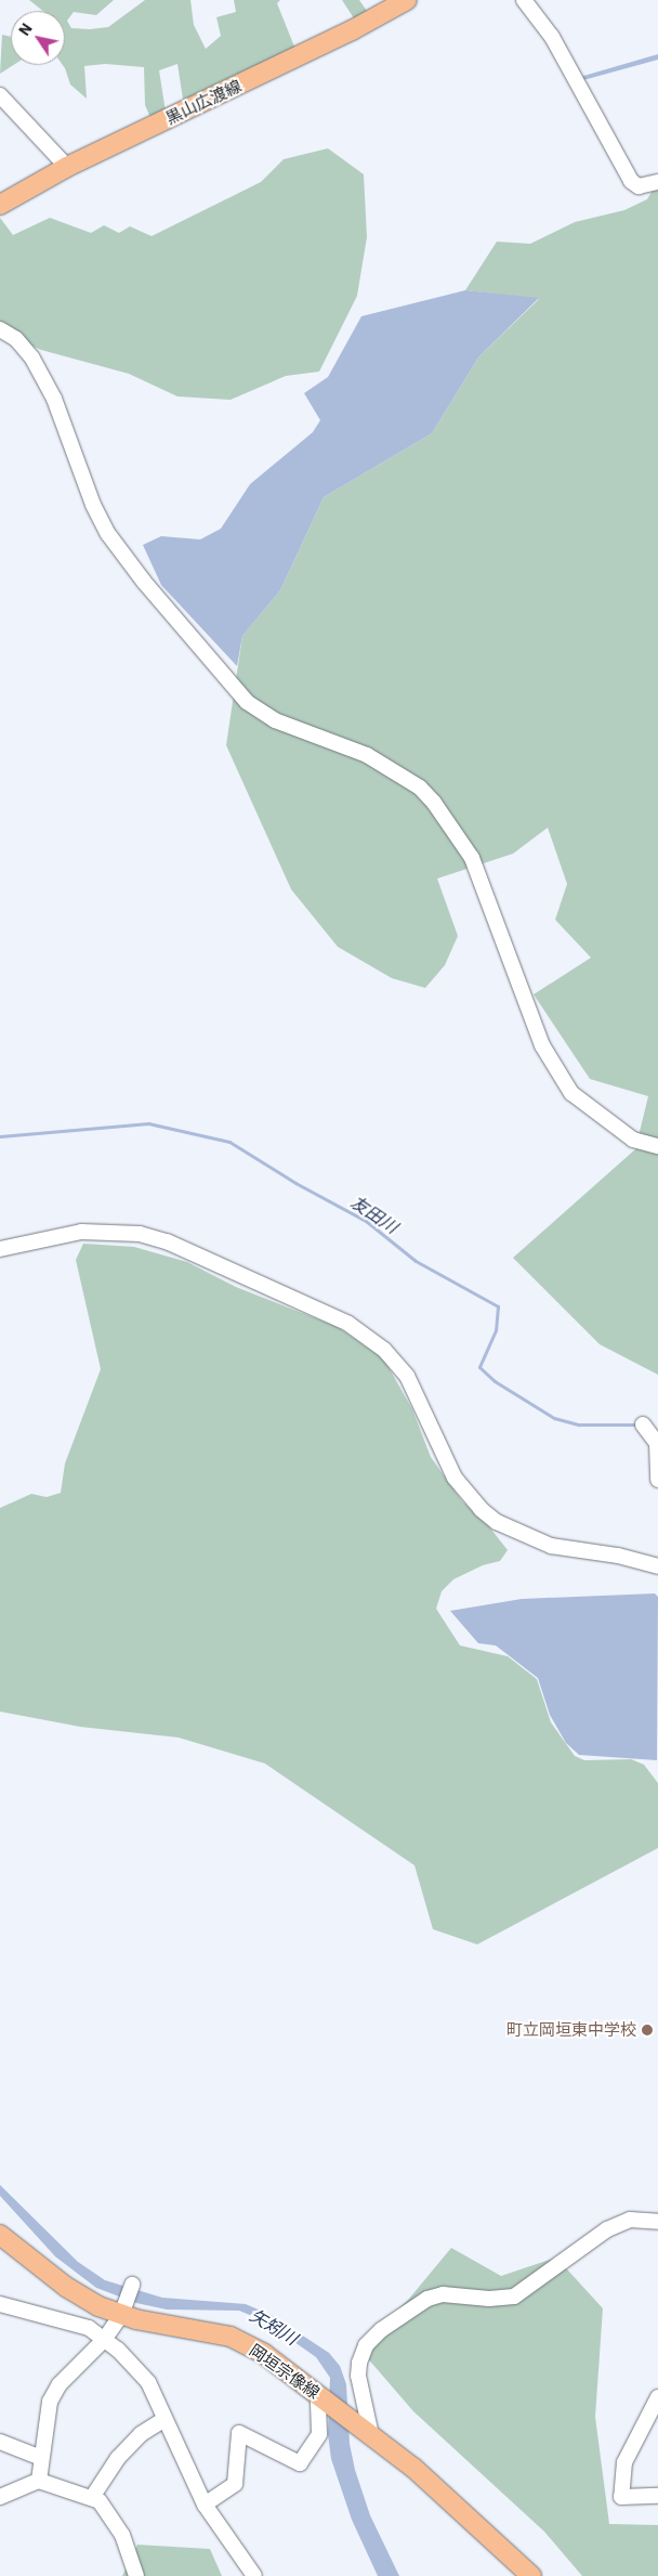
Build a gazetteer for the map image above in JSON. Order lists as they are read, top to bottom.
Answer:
{
  "streets": {
    "main road": ["黒山広渡線", "岡垣宗像線"]
  },
  "water": ["友田川", "矢矧川"],
  "places": ["町立岡垣東中学校"],
  "north": "top left"
}
